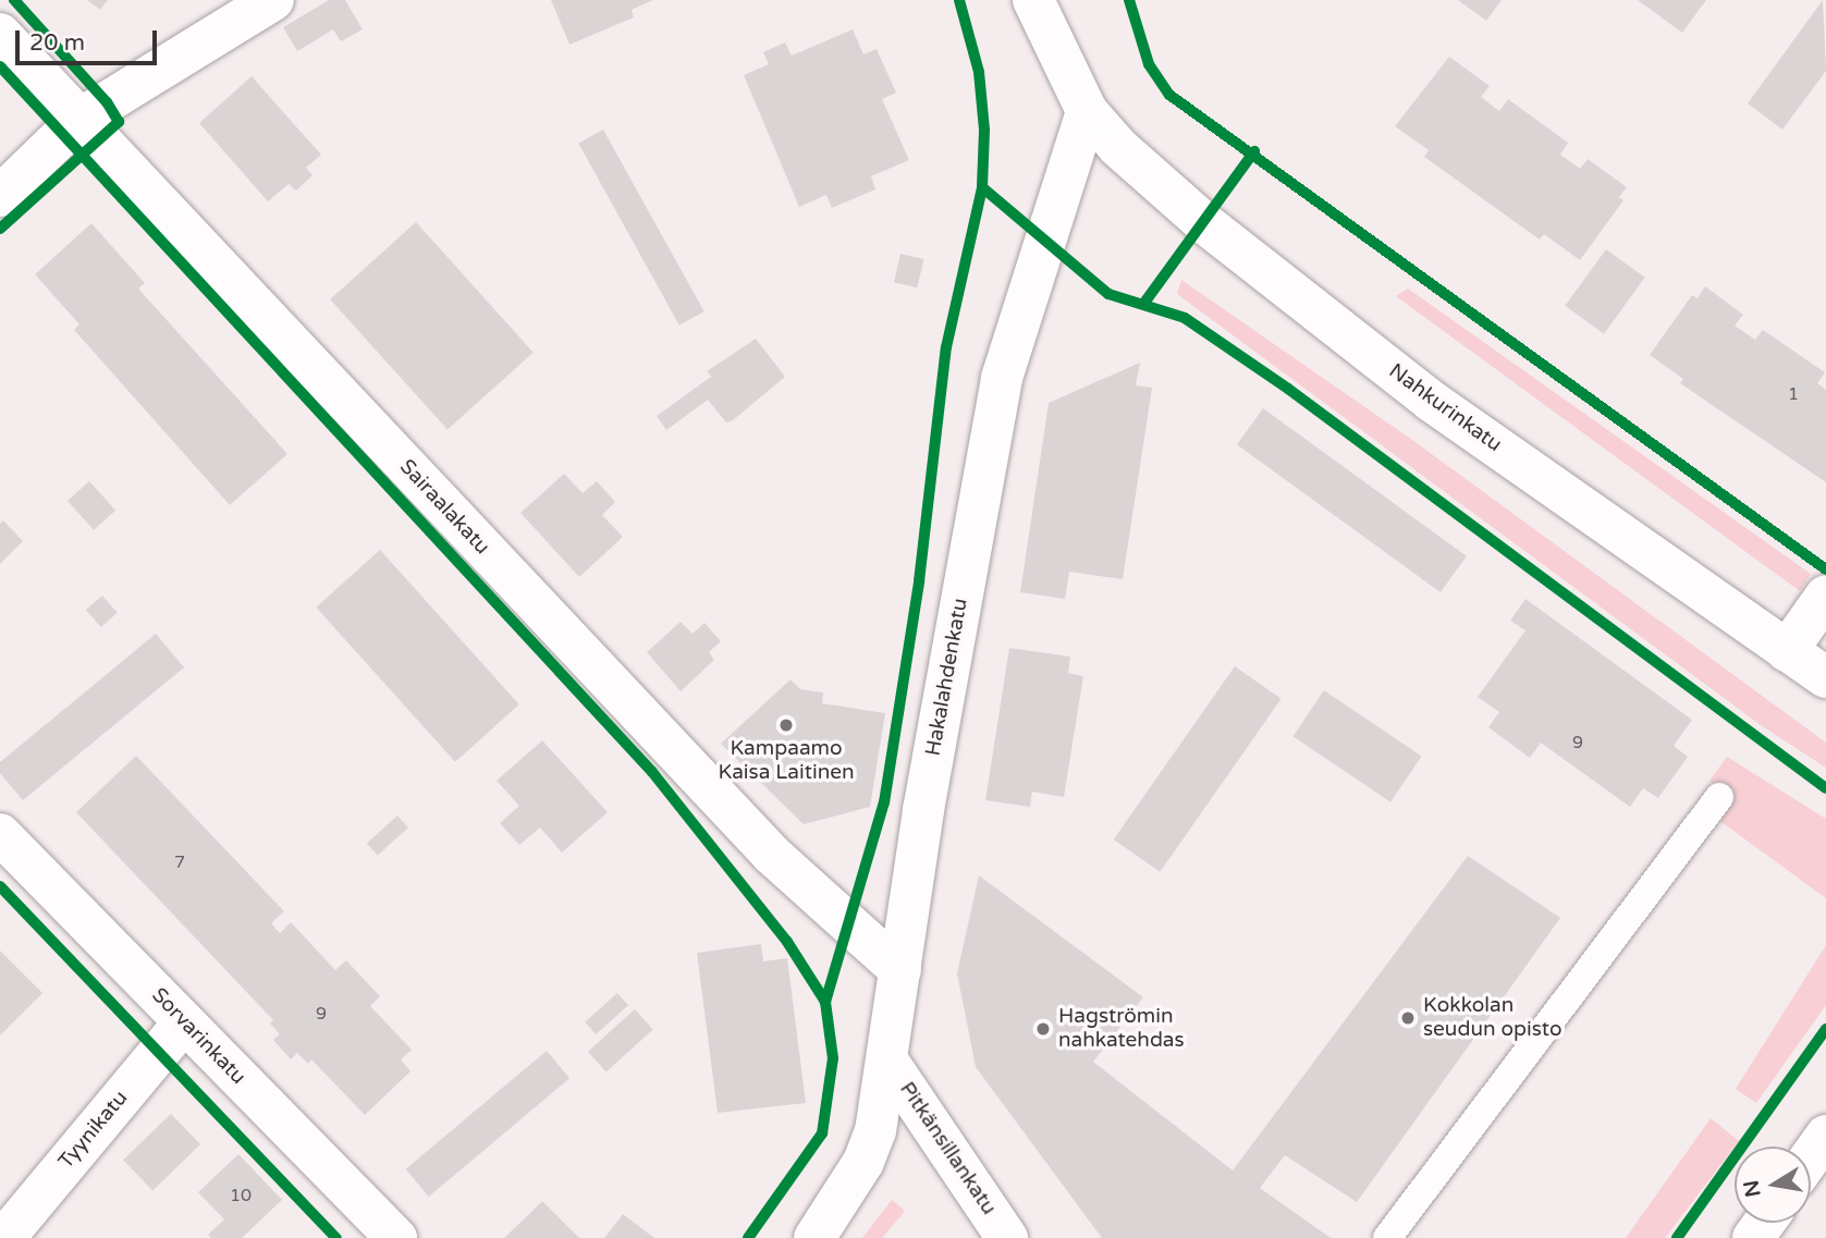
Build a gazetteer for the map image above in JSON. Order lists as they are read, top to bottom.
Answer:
{
  "streets": {
    "street": [
      "Nahkurinkatu",
      "Sairaalakatu",
      "Hakalahdenkatu",
      "Sorvarinkatu",
      "Tyynikatu",
      "Pitkänsillankatu"
    ]
  },
  "crossings": [
    ["Nahkurinkatu", "Hakalahdenkatu"],
    ["Sairaalakatu", "Hakalahdenkatu"],
    ["Hakalahdenkatu", "Pitkänsillankatu"],
    ["Sorvarinkatu", "Tyynikatu"]
  ],
  "places": ["Kampaamo Kaisa Laitinen", "Kokkolan seudun opisto", "Hagströmin nahkatehdas"],
  "house_numbers": [
    "1",
    "9",
    "7",
    "9",
    "10"
  ],
  "scale_bar": "20 m",
  "north": "left"
}
